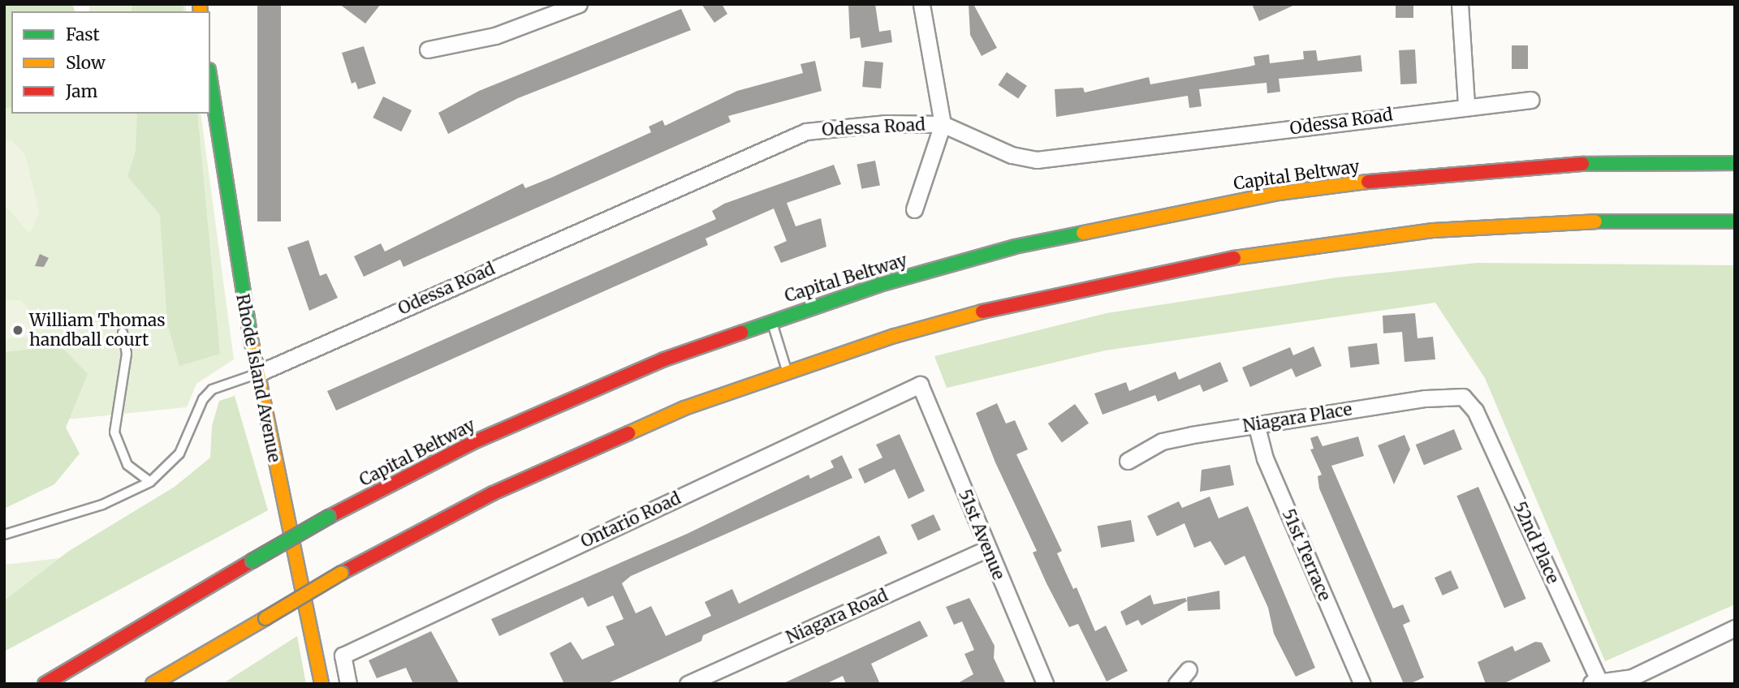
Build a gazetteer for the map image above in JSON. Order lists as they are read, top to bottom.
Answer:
{
  "streets": {
    "main road": ["Capital Beltway", "Rhode Island Avenue"],
    "street": [
      "Odessa Road",
      "Niagara Place",
      "Ontario Road",
      "51st Avenue",
      "52nd Place",
      "51st Terrace",
      "Niagara Road"
    ]
  },
  "crossings": [
    ["Odessa Road", "Rhode Island Avenue"],
    ["Niagara Place", "52nd Place"],
    ["Niagara Place", "51st Terrace"],
    ["Ontario Road", "51st Avenue"],
    ["51st Avenue", "Niagara Road"]
  ],
  "places": ["William Thomas handball court"],
  "legend": ["Fast", "Slow", "Jam"]
}
